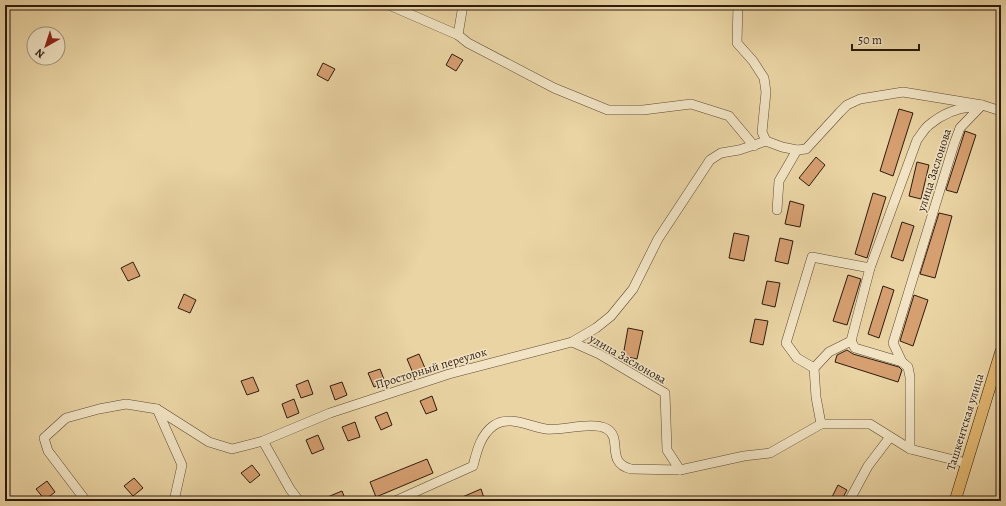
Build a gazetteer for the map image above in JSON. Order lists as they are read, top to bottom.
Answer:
{
  "streets": {
    "main road": ["Ташкентская улица"],
    "street": ["улица Заслонова", "Просторный переулок"]
  },
  "crossings": [
    ["улица Заслонова", "Просторный переулок"]
  ],
  "scale_bar": "50 m",
  "north": "bottom left"
}
